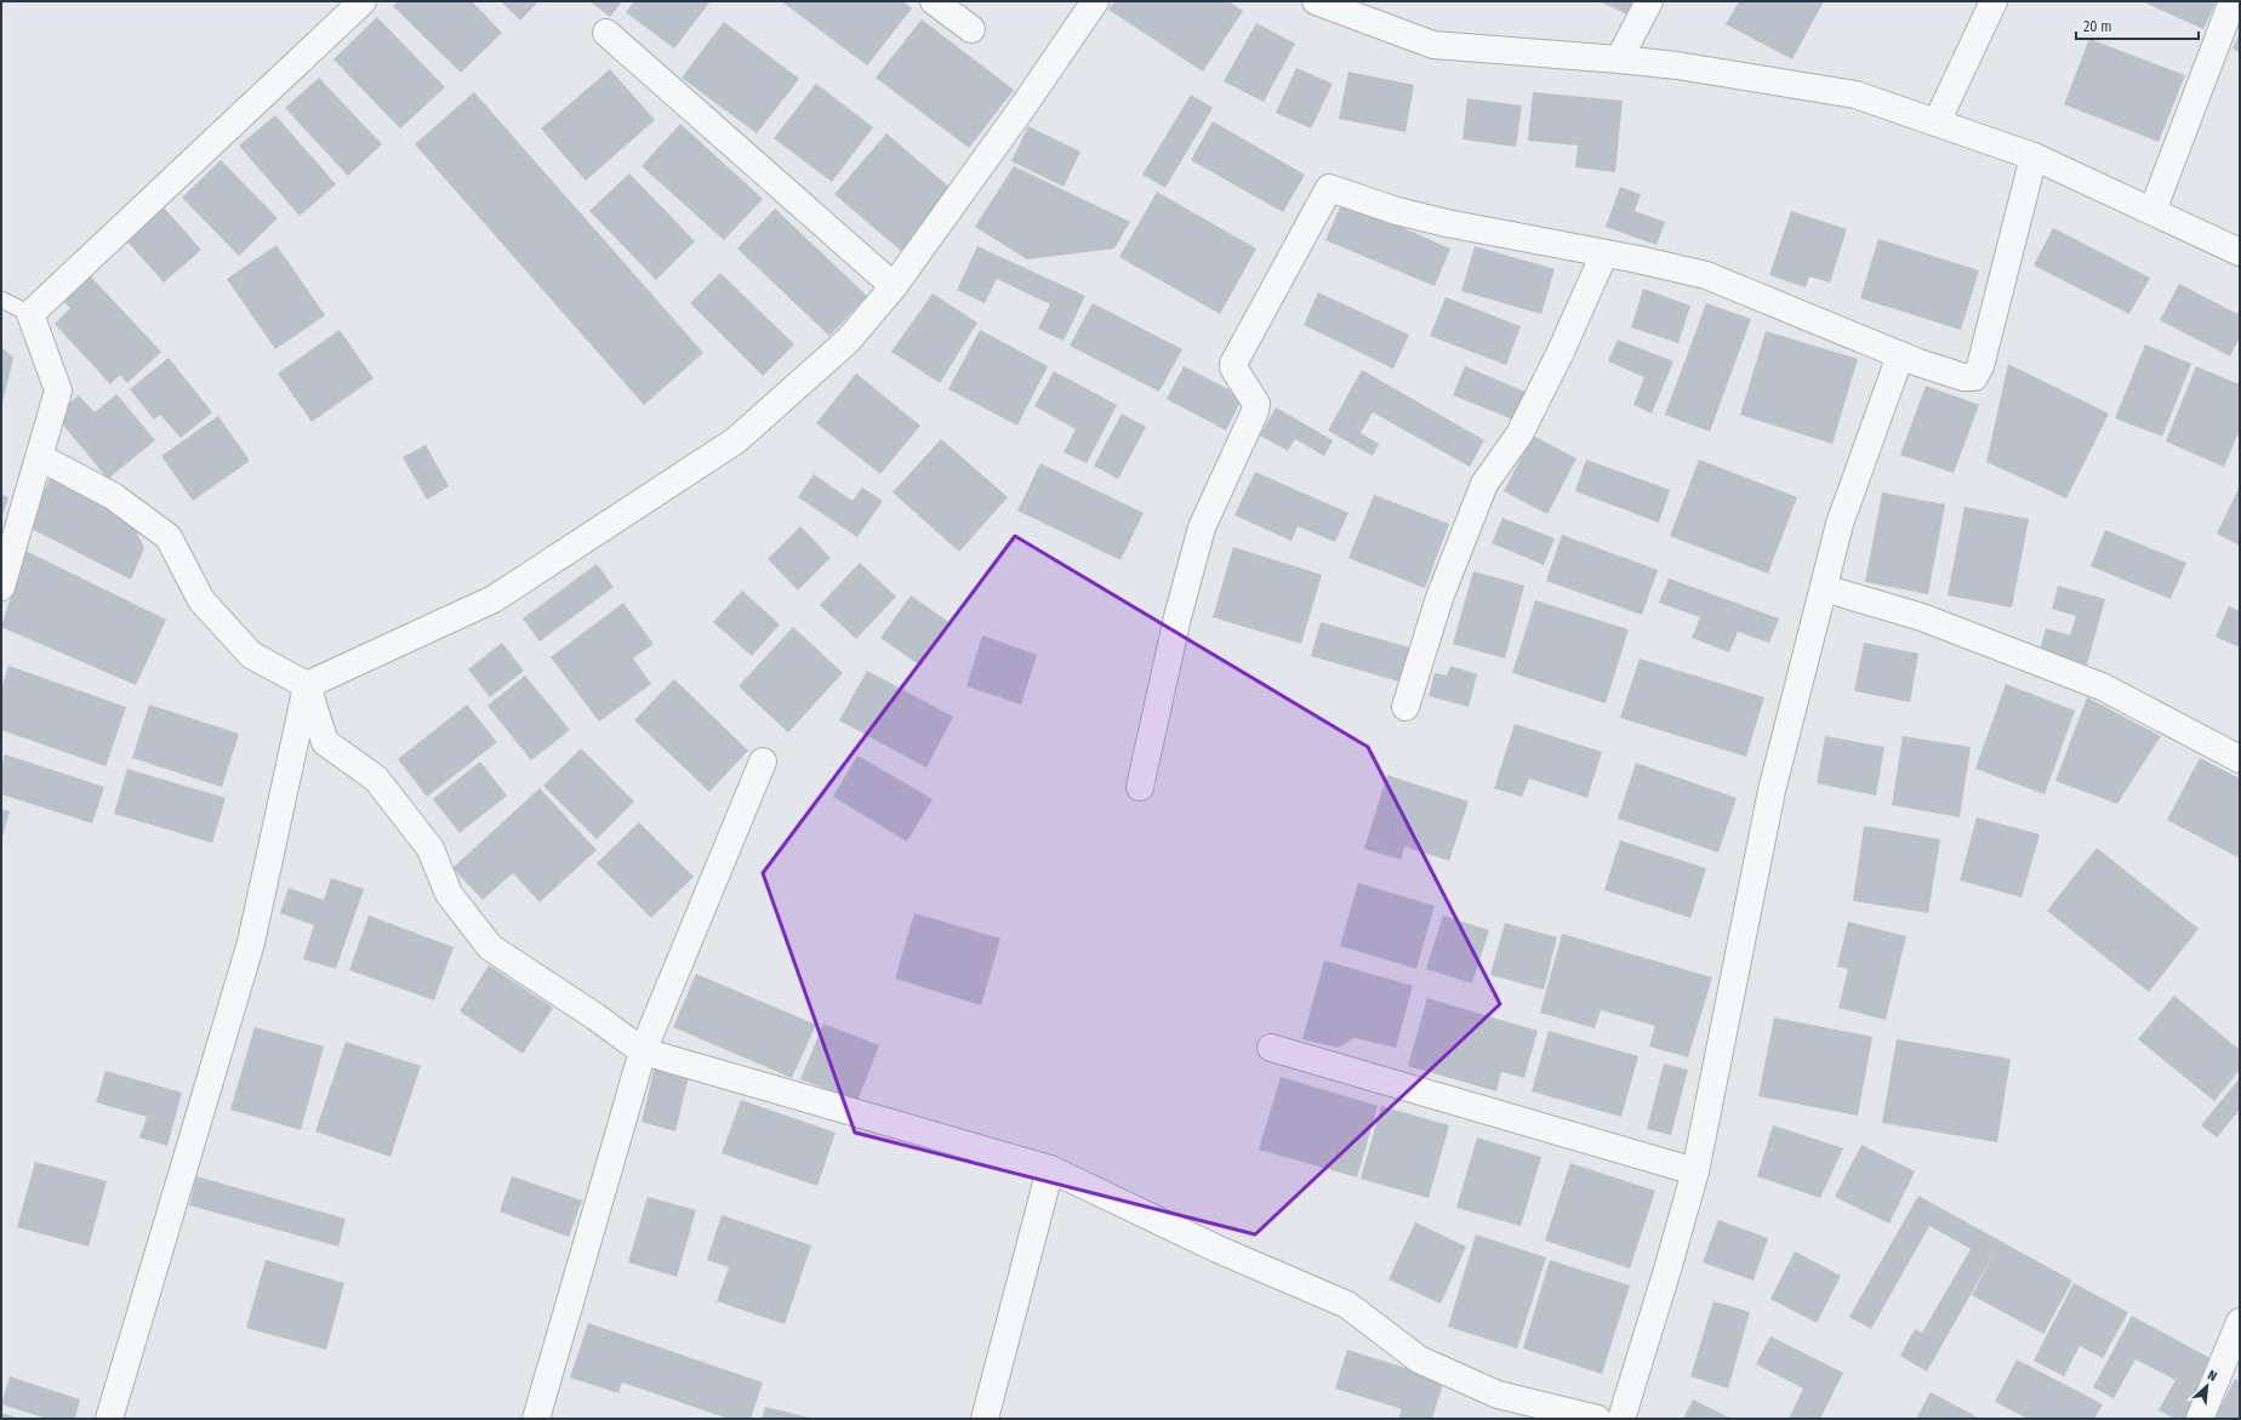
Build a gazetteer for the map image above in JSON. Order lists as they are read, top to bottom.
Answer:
{
  "scale_bar": "20 m",
  "north": "top right"
}
